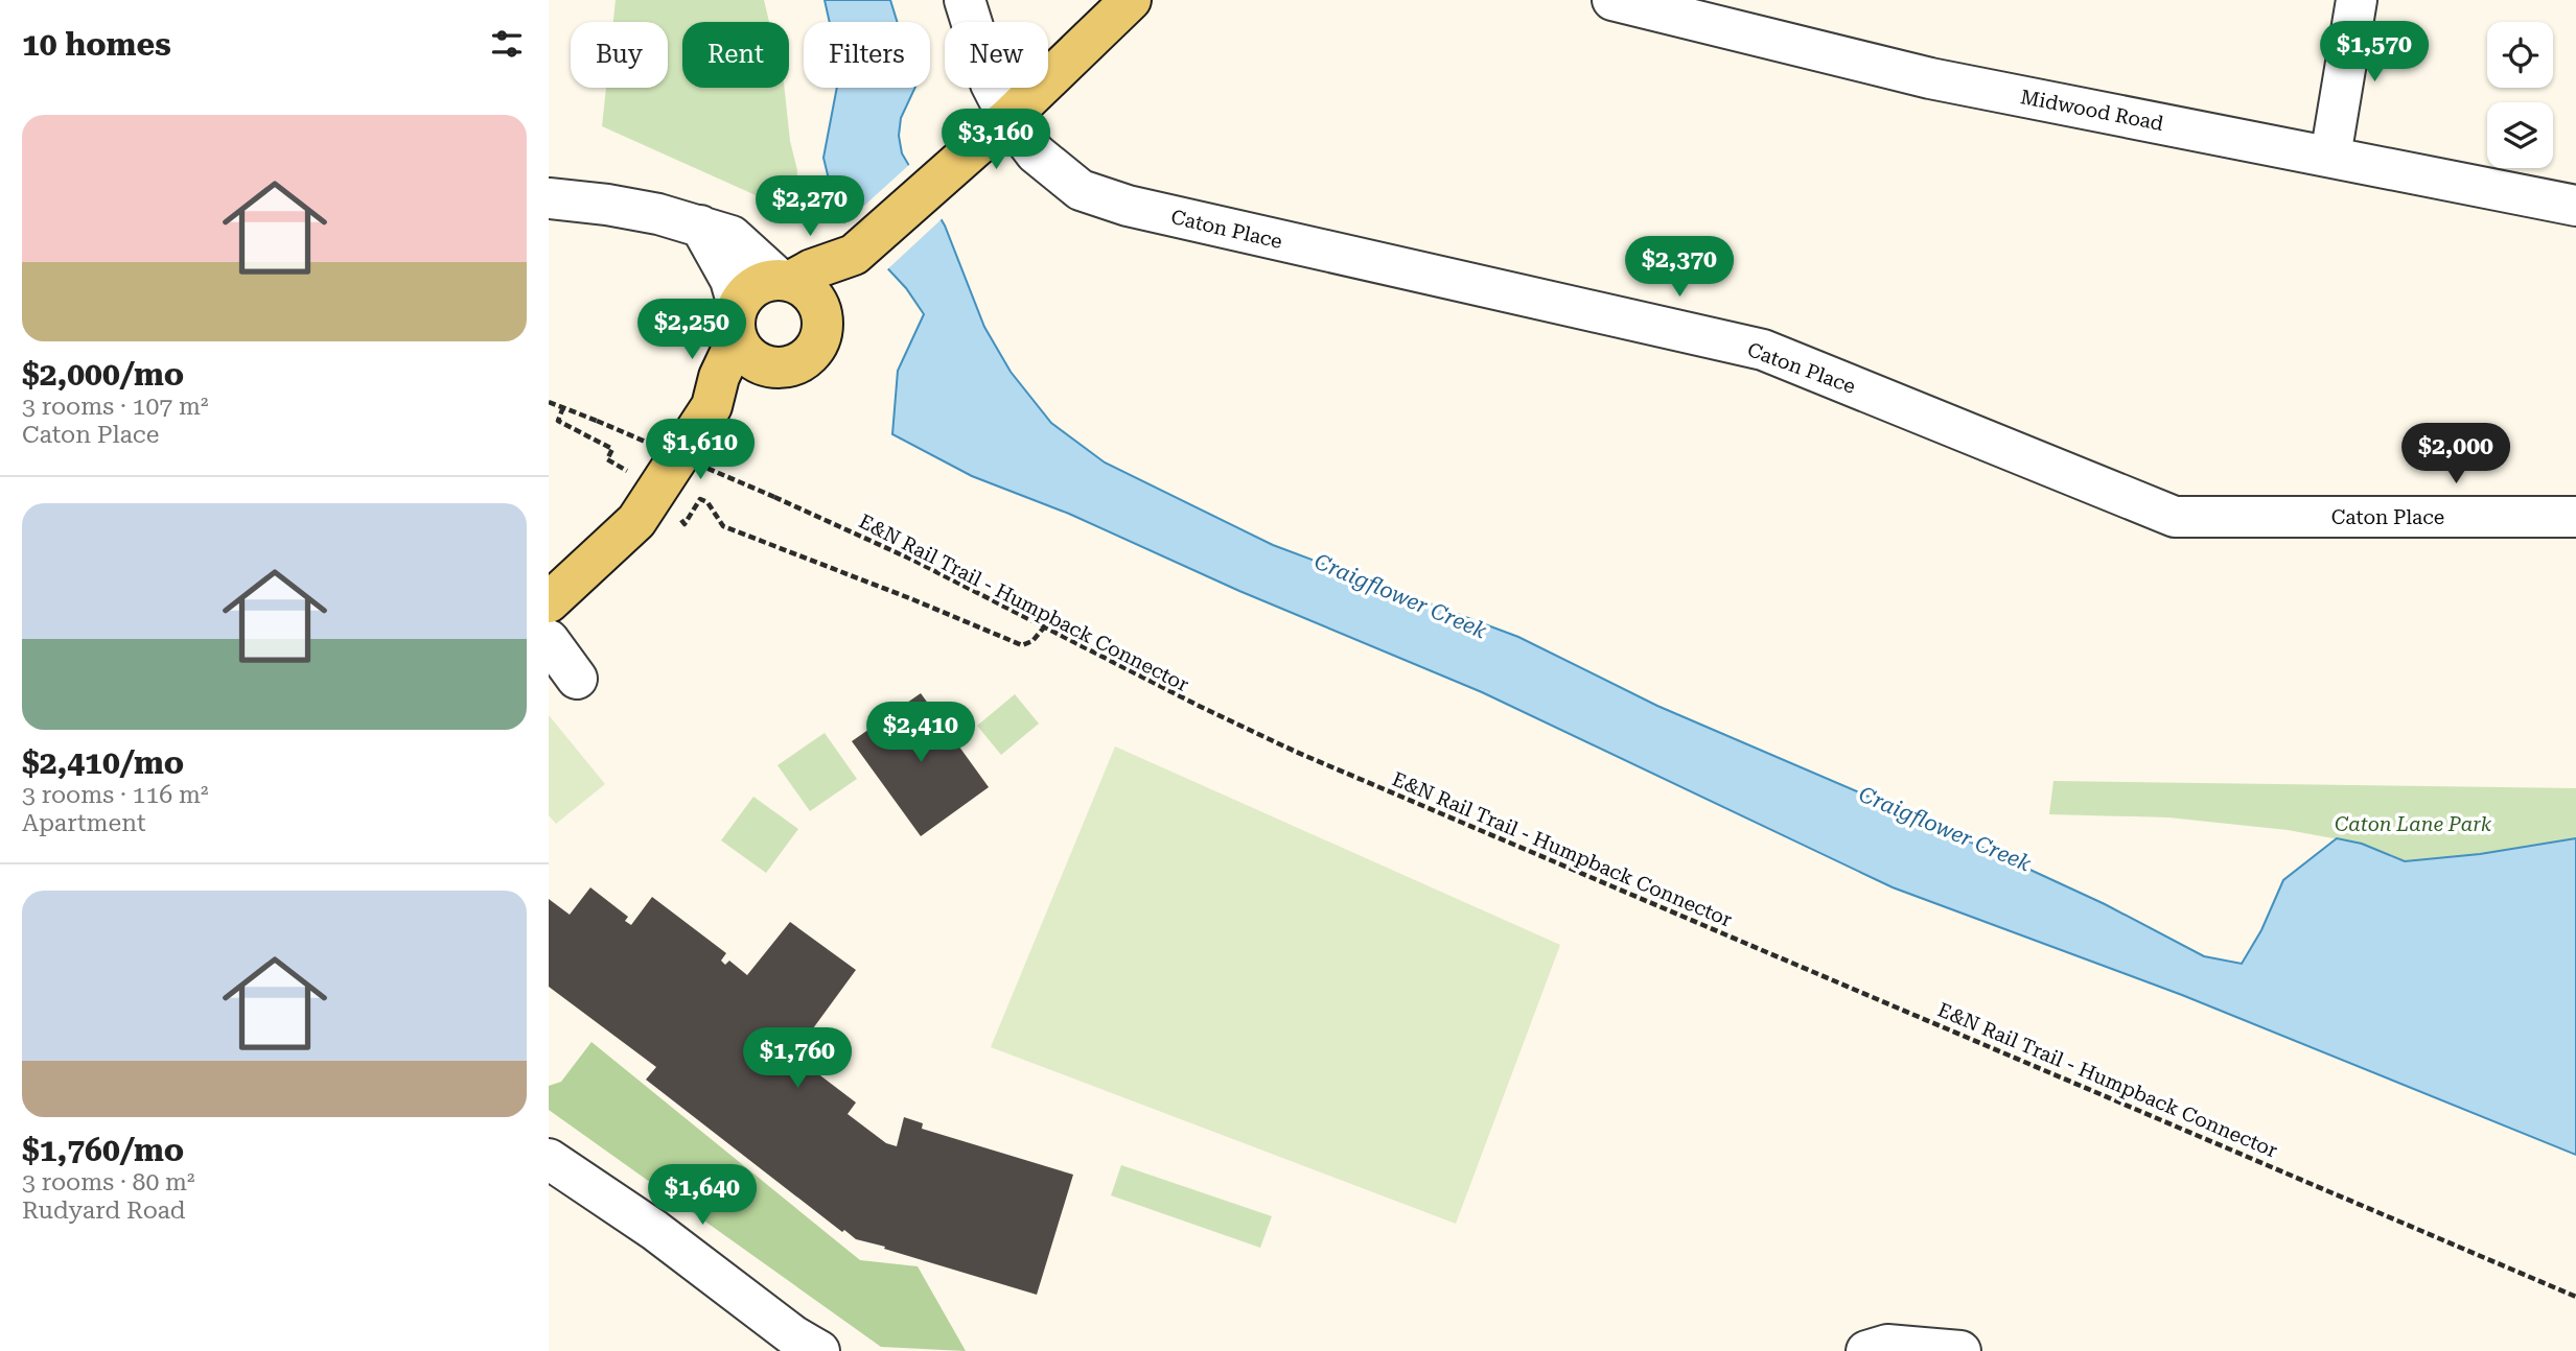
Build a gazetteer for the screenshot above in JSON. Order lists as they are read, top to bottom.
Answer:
{
  "streets": {
    "street": ["Midwood Road", "Caton Place"],
    "path": ["E&N Rail Trail - Humpback Connector"]
  },
  "water": ["Craigflower Creek"],
  "parks": ["Caton Lane Park"],
  "page": {
    "heading": "10 homes",
    "price": [
      "$1,570",
      "$3,160",
      "$2,270",
      "$2,370",
      "$2,250",
      "$1,610",
      "$2,000",
      "$2,410",
      "$1,760",
      "$1,640"
    ],
    "chip": [
      "Buy",
      "Rent",
      "Filters",
      "New"
    ],
    "list": [
      {
        "name": "$2,000/mo",
        "note": "3 rooms · 107 m² · Caton Place"
      },
      {
        "name": "$2,410/mo",
        "note": "3 rooms · 116 m² · Apartment"
      },
      {
        "name": "$1,760/mo",
        "note": "3 rooms · 80 m² · Rudyard Road"
      }
    ]
  }
}
